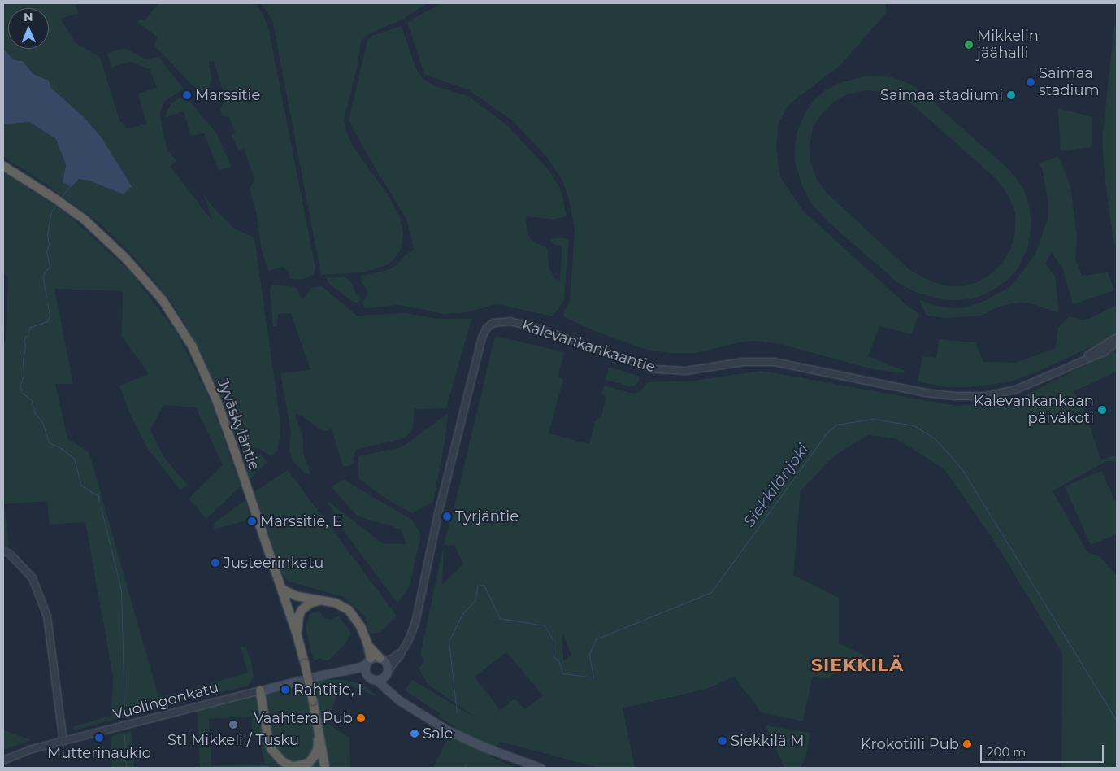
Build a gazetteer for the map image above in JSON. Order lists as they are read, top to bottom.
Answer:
{
  "streets": {
    "highway": ["Jyväskyläntie"],
    "main road": ["Vuolingonkatu"],
    "street": ["Kalevankankaantie"]
  },
  "districts": ["SIEKKILÄ"],
  "water": ["Siekkilänjoki"],
  "places": [
    "Mikkelin jäähalli",
    "Saimaa stadium",
    "Marssitie",
    "Saimaa stadiumi",
    "Kalevankankaan päiväkoti",
    "Tyrjäntie",
    "Marssitie, E",
    "Justeerinkatu",
    "Rahtitie, I",
    "Vaahtera Pub",
    "St1 Mikkeli / Tusku",
    "Sale",
    "Mutterinaukio",
    "Siekkilä M",
    "Krokotiili Pub"
  ],
  "scale_bar": "200 m",
  "north": "top"
}
